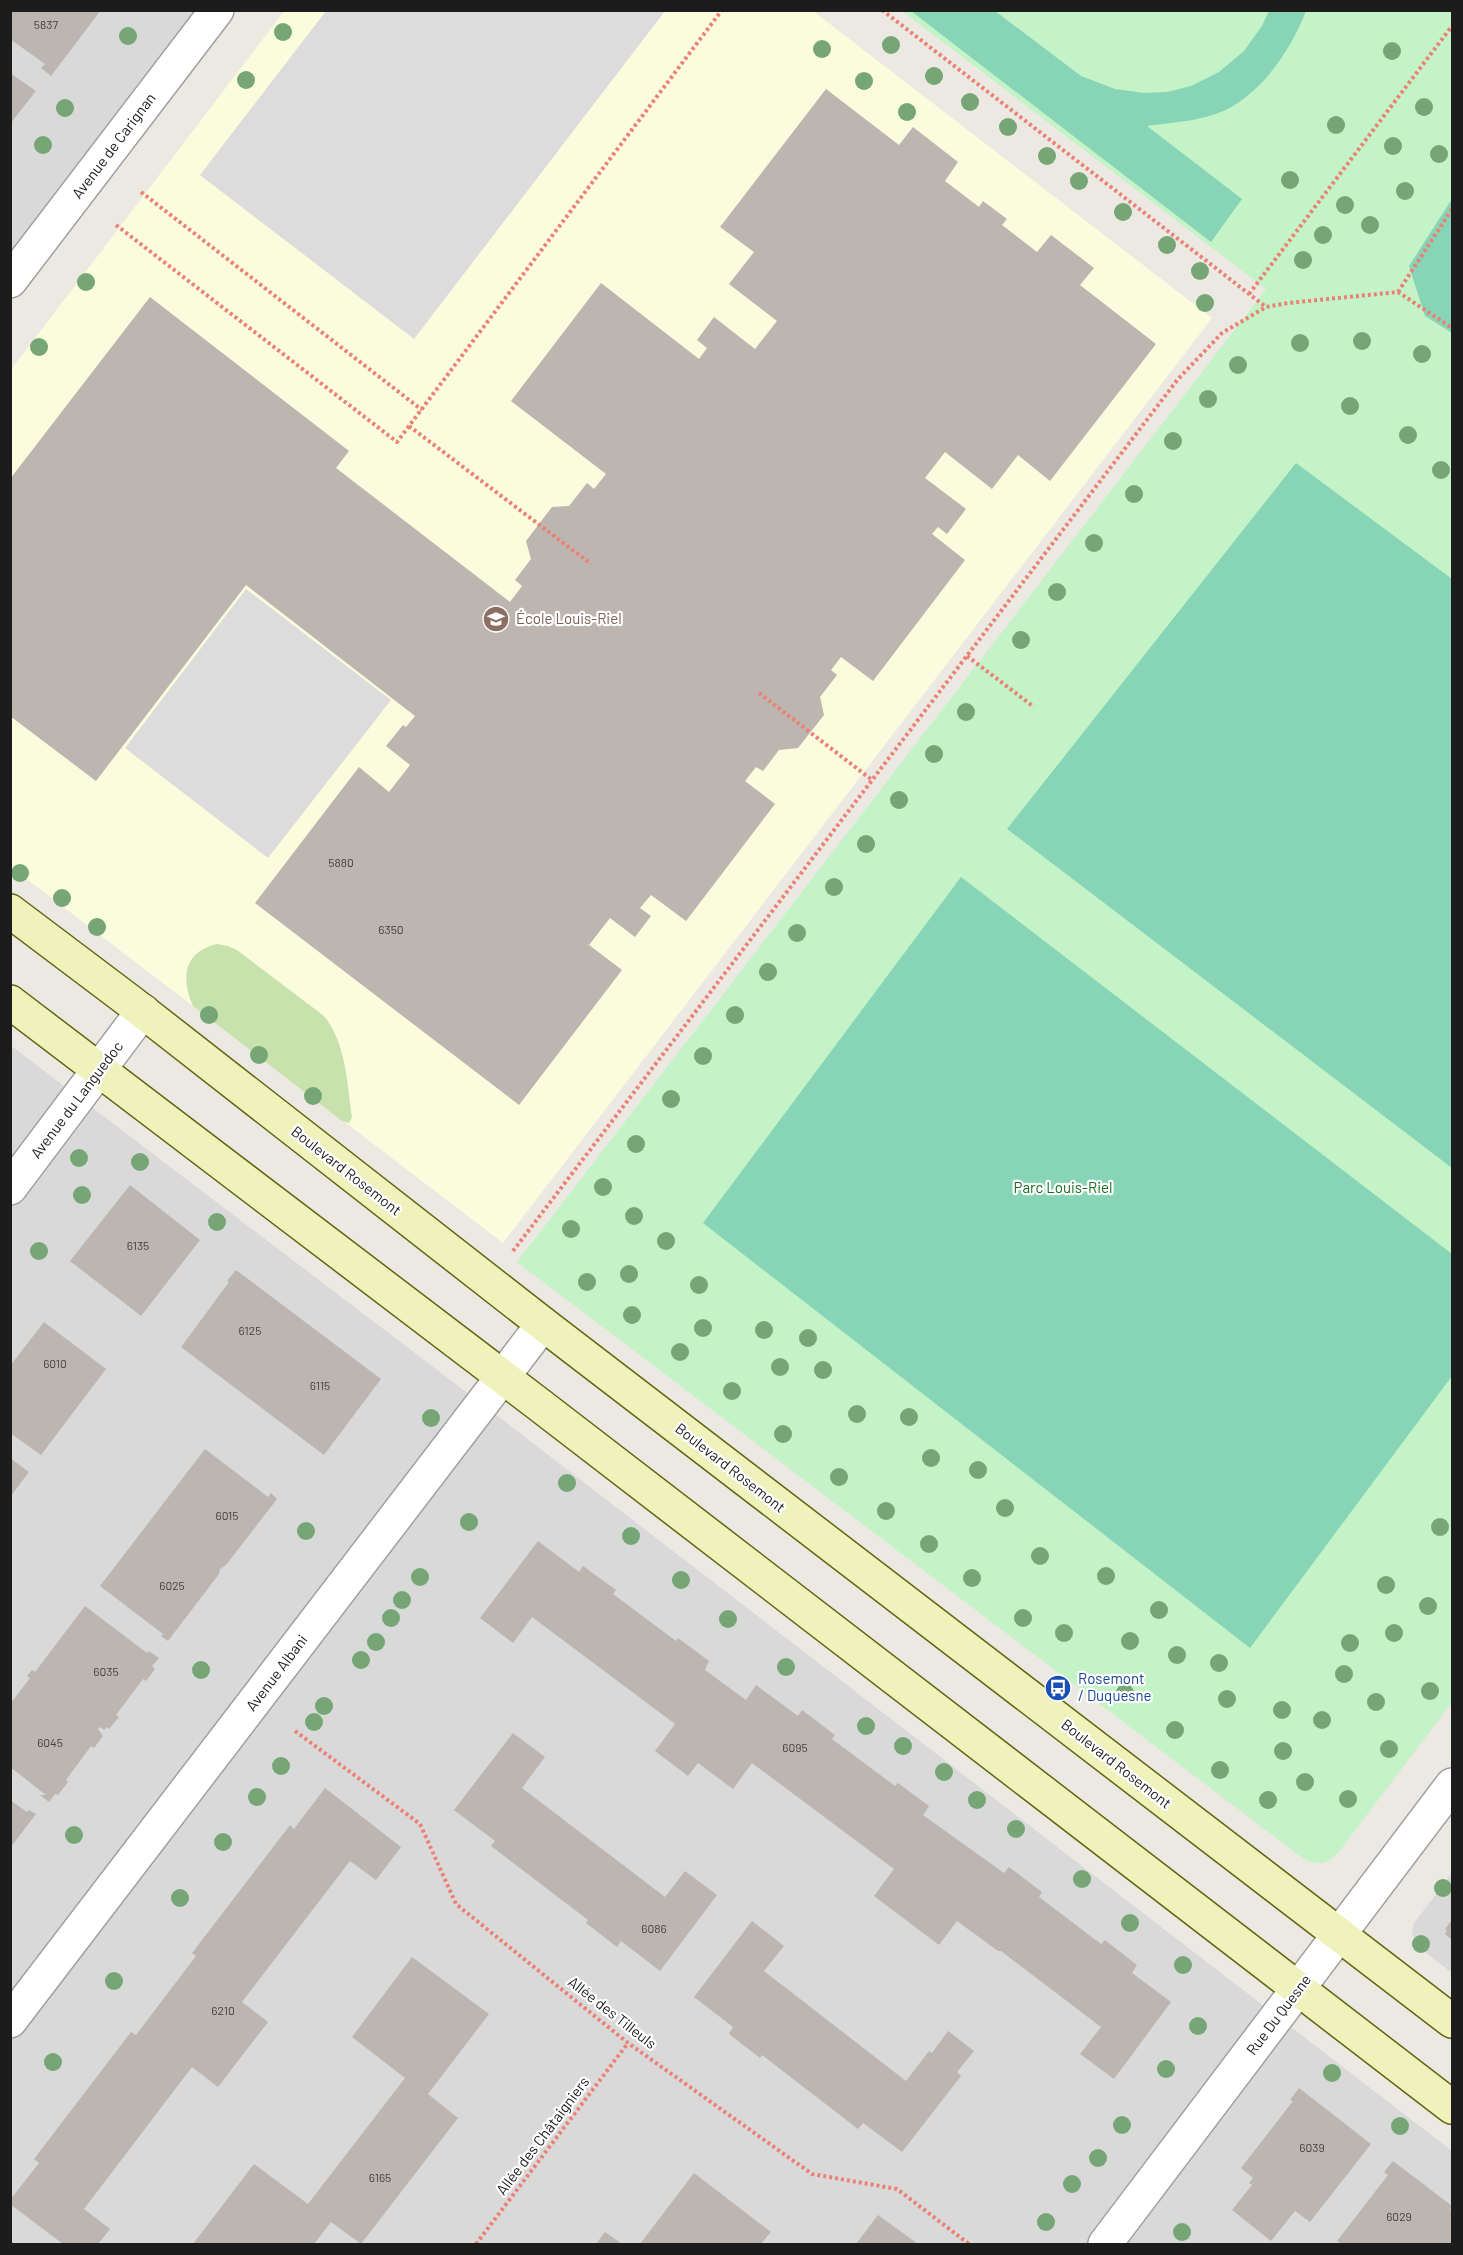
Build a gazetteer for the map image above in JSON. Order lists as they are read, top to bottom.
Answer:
{
  "streets": {
    "main road": ["Boulevard Rosemont"],
    "street": [
      "Avenue de Carignan",
      "Avenue du Languedoc",
      "Avenue Albani",
      "Rue Du Quesne"
    ],
    "path": ["Allée des Tilleuls", "Allée des Châtaigniers"]
  },
  "crossings": [
    ["Avenue du Languedoc", "Boulevard Rosemont"],
    ["Boulevard Rosemont", "Avenue Albani"],
    ["Boulevard Rosemont", "Rue Du Quesne"],
    ["Allée des Tilleuls", "Allée des Châtaigniers"]
  ],
  "parks": ["Parc Louis-Riel"],
  "places": {
    "school or university": ["École Louis-Riel"],
    "bus stop": ["Rosemont / Duquesne"]
  },
  "house_numbers": [
    "5837",
    "5880",
    "6350",
    "6135",
    "6125",
    "6010",
    "6115",
    "6015",
    "6025",
    "6035",
    "6045",
    "6095",
    "6086",
    "6210",
    "6039",
    "6165",
    "6029"
  ]
}
